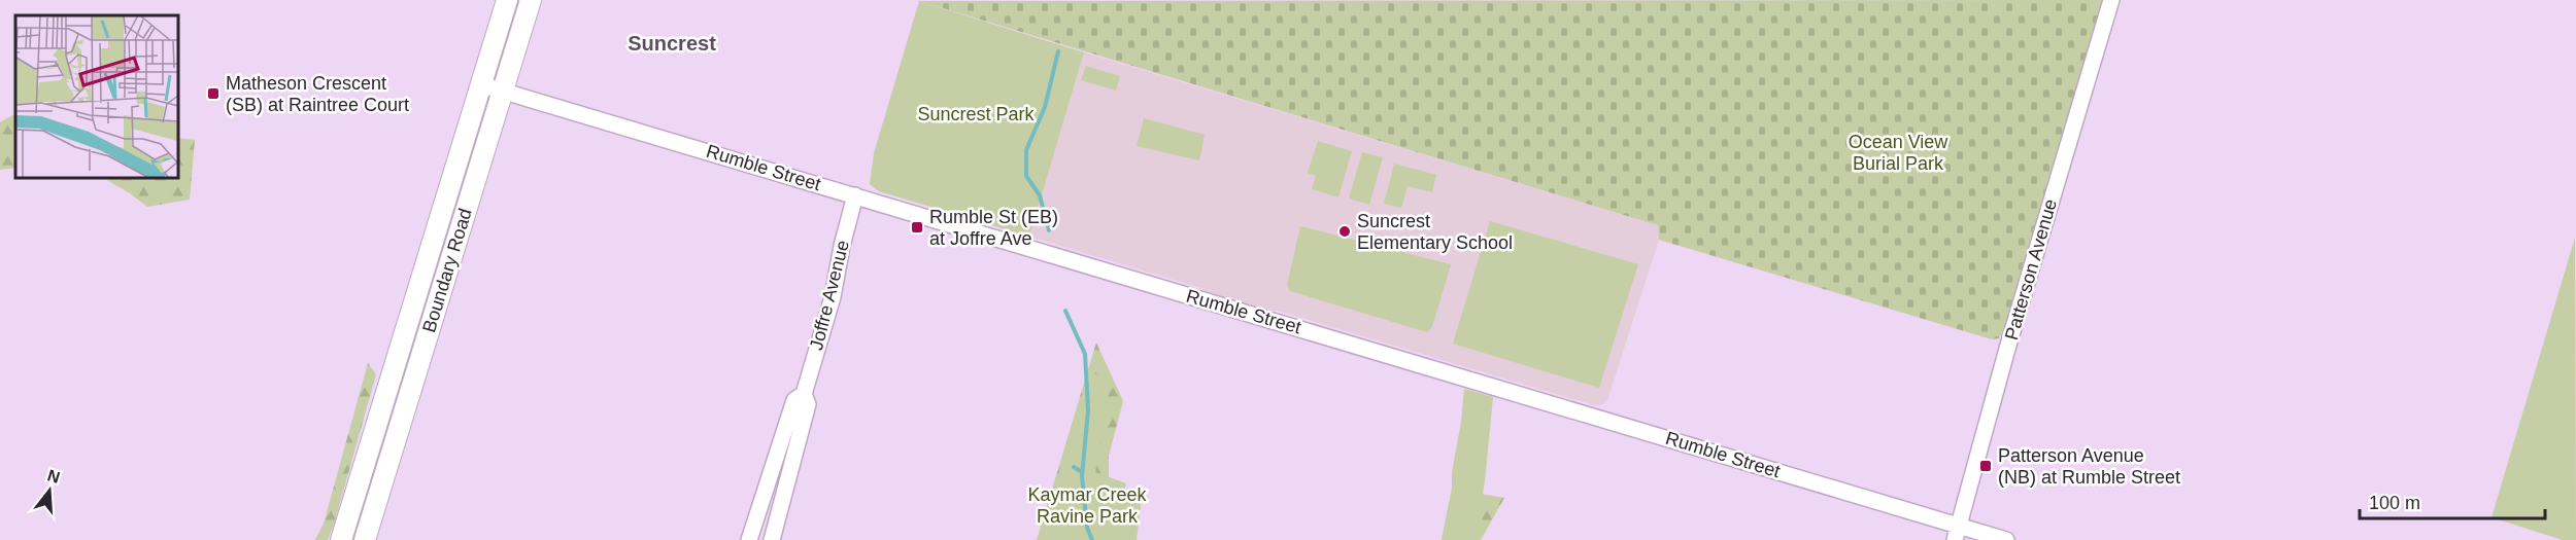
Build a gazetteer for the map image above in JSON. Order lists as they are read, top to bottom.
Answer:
{
  "streets": {
    "main road": ["Boundary Road"],
    "street": ["Rumble Street", "Patterson Avenue", "Joffre Avenue"]
  },
  "crossings": [
    ["Rumble Street", "Patterson Avenue"],
    ["Rumble Street", "Boundary Road"],
    ["Rumble Street", "Joffre Avenue"]
  ],
  "districts": ["Suncrest"],
  "parks": ["Suncrest Park", "Ocean View Burial Park", "Kaymar Creek Ravine Park"],
  "places": {
    "transit": ["Matheson Crescent (SB) at Raintree Court", "Rumble St (EB) at Joffre Ave", "Patterson Avenue (NB) at Rumble Street"],
    "other": ["Suncrest Elementary School"]
  },
  "scale_bar": "100 m",
  "north": "top"
}
